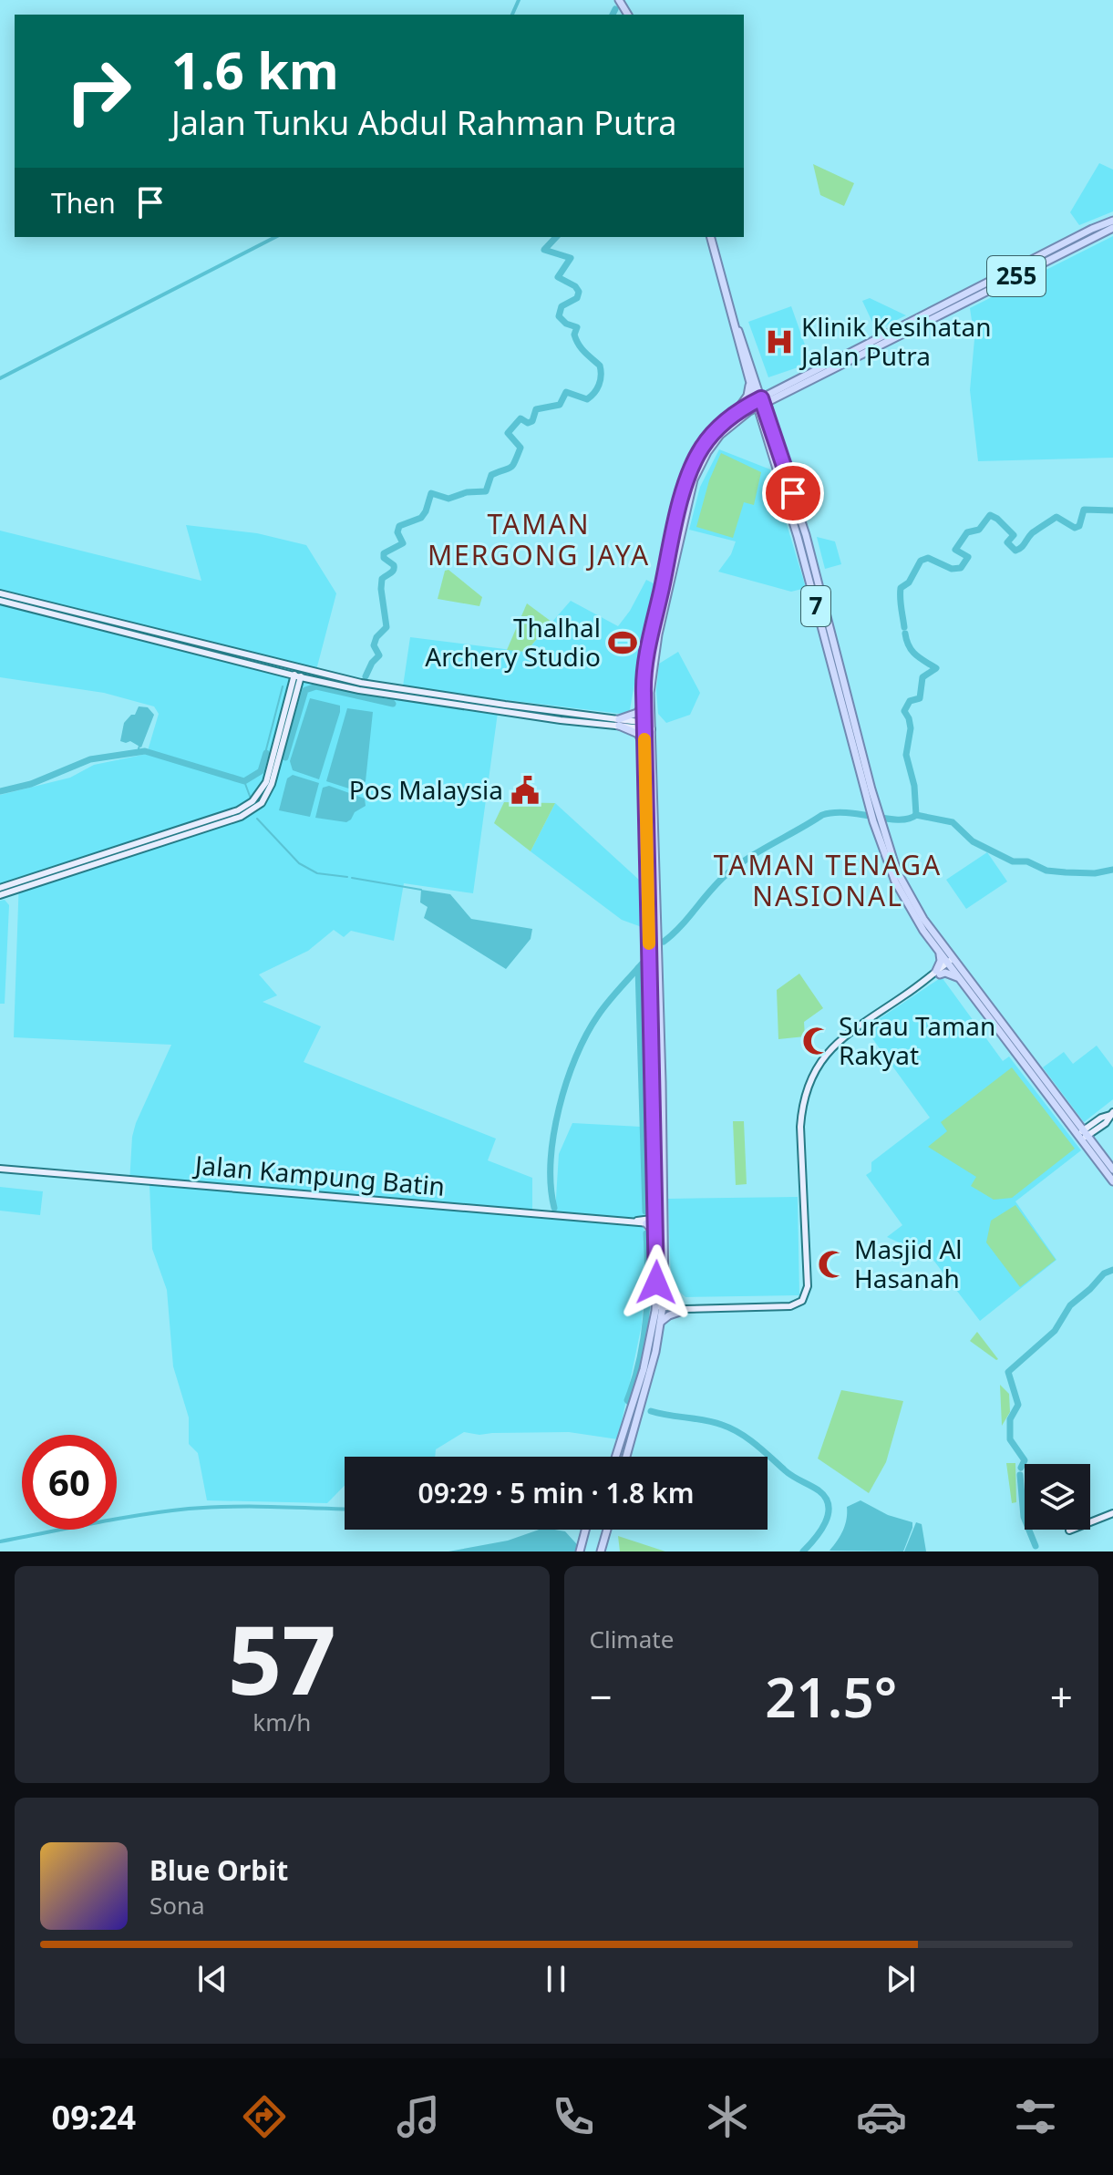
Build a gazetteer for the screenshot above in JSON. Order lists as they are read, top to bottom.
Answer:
{
  "streets": {
    "main road": ["255", "7"],
    "street": ["Jalan Kampung Batin"]
  },
  "crossings": [
    ["255", "7"],
    ["255", "Jalan Kampung Batin"]
  ],
  "districts": ["TAMAN MERGONG JAYA", "TAMAN TENAGA NASIONAL"],
  "places": {
    "hospital": ["Klinik Kesihatan Jalan Putra"],
    "sports": ["Thalhal Archery Studio"],
    "public building": ["Pos Malaysia"],
    "mosque": ["Surau Taman Rakyat", "Masjid Al Hasanah"]
  },
  "page": {
    "turn": ["1.6 km", "Jalan Tunku Abdul Rahman Putra"],
    "then": "Then",
    "limit": "60",
    "trip": "09:29 · 5 min · 1.8 km",
    "tile": [
      ["57", "km/h"],
      "Climate"
    ],
    "heat": ["−", "21.5°", "+"],
    "song": ["Blue Orbit", "Sona"],
    "tabs": "09:24"
  }
}
